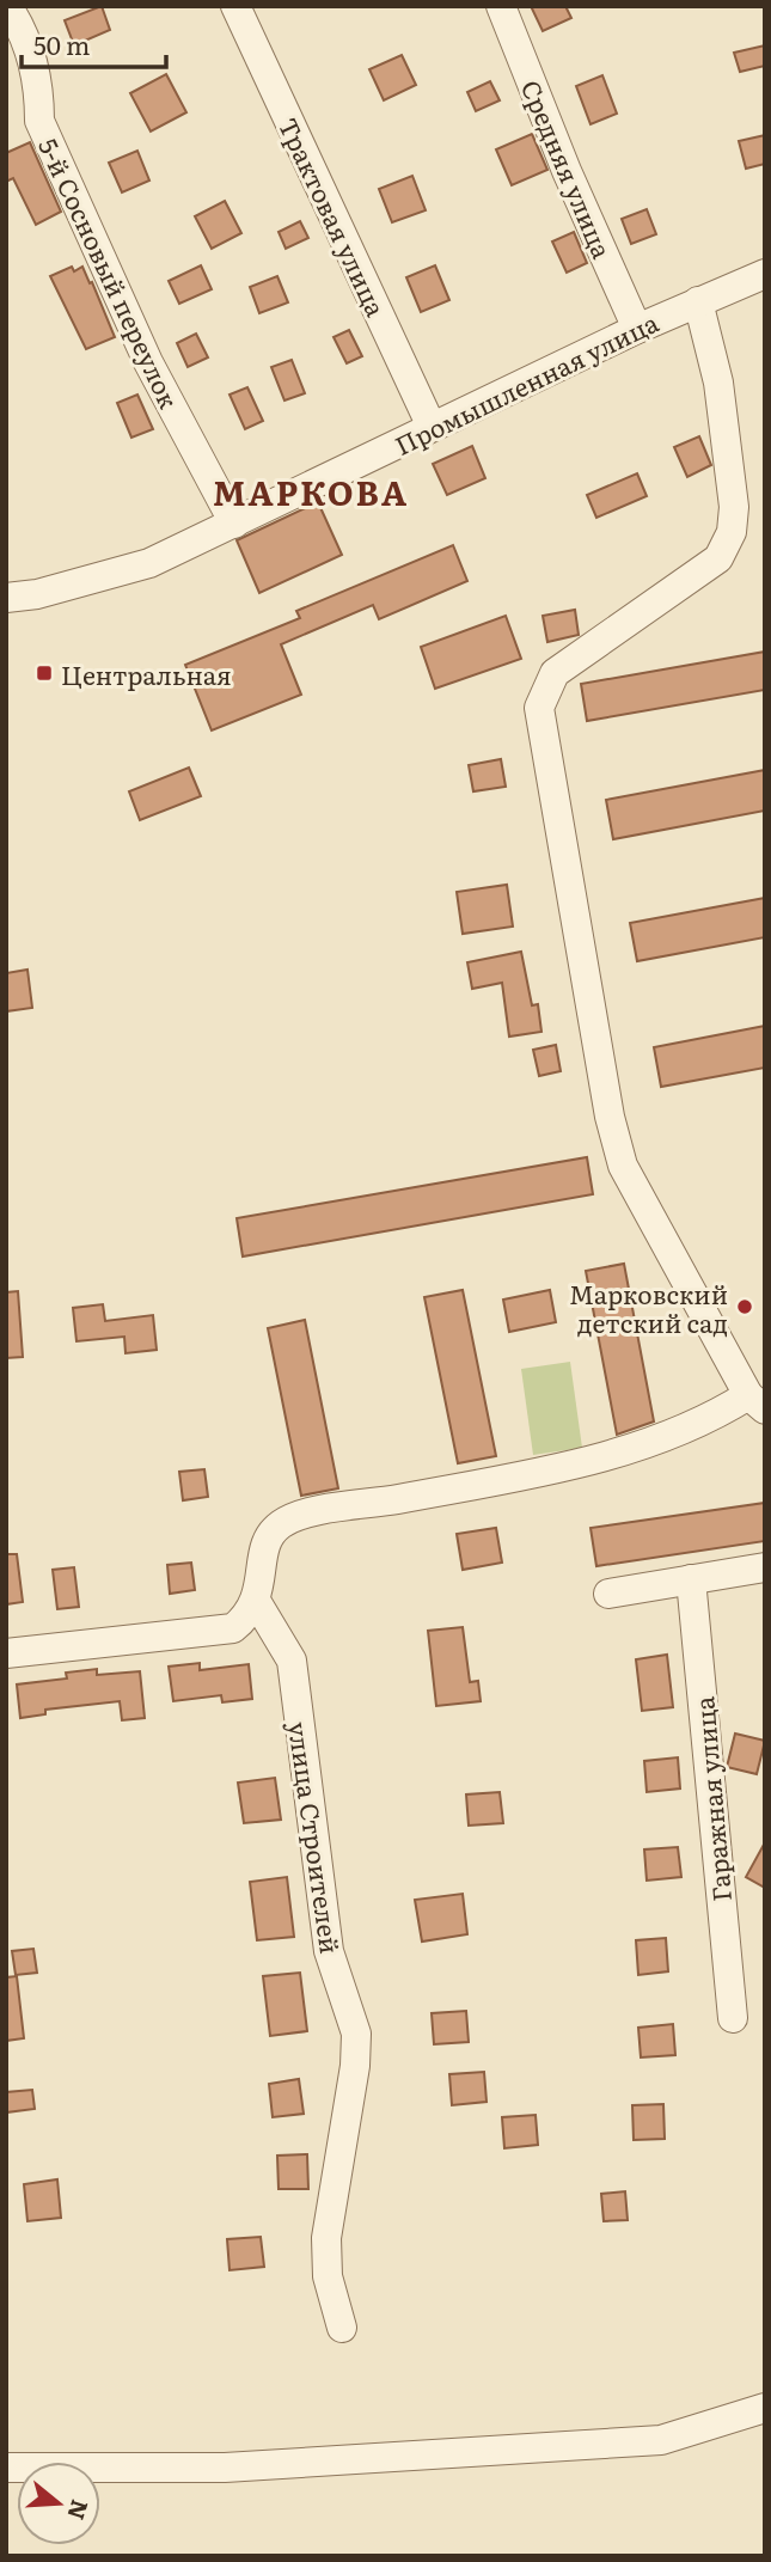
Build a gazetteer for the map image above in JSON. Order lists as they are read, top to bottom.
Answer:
{
  "streets": {
    "street": [
      "Средняя улица",
      "Трактовая улица",
      "5-й Сосновый переулок",
      "Промышленная улица",
      "Гаражная улица",
      "улица Строителей"
    ]
  },
  "crossings": [
    ["Средняя улица", "Промышленная улица"],
    ["Трактовая улица", "Промышленная улица"],
    ["5-й Сосновый переулок", "Промышленная улица"]
  ],
  "districts": ["МАРКОВА"],
  "places": {
    "transit": ["Центральная"],
    "other": ["Марковский детский сад"]
  },
  "scale_bar": "50 m",
  "north": "right"
}
